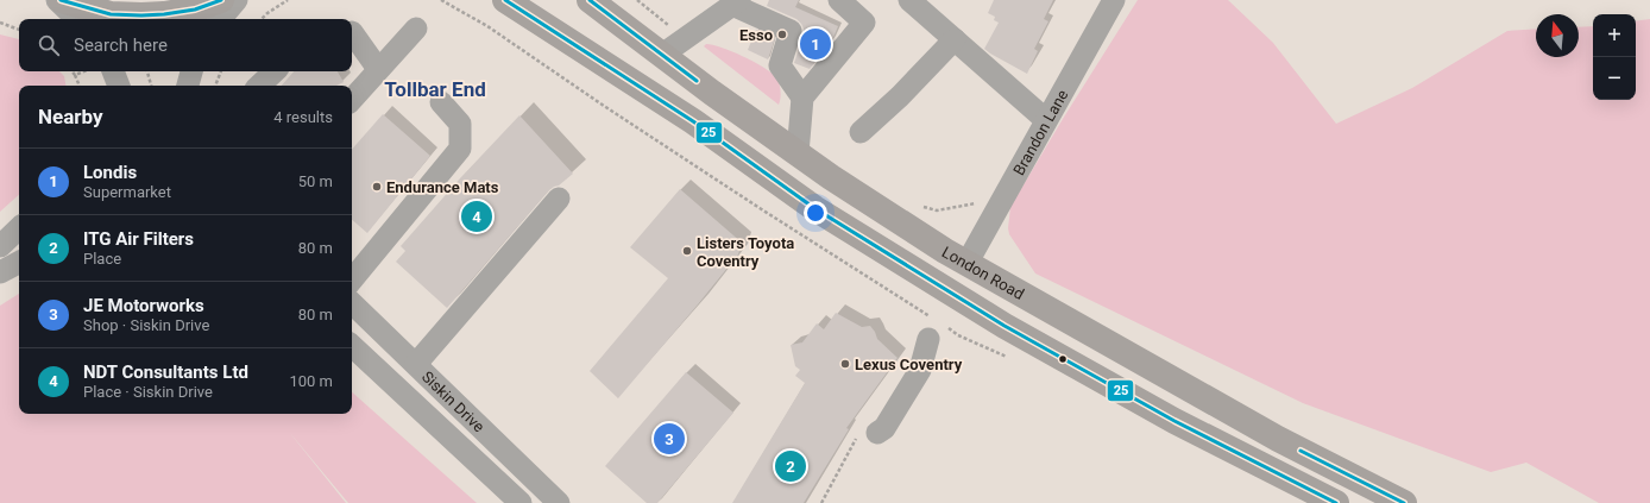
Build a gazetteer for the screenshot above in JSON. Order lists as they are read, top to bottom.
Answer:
{
  "streets": {
    "highway": ["London Road"],
    "street": ["Brandon Lane", "Siskin Drive"]
  },
  "crossings": [
    ["Brandon Lane", "London Road"]
  ],
  "districts": ["Tollbar End"],
  "places": [
    "Esso",
    "Endurance Mats",
    "Listers Toyota Coventry",
    "Lexus Coventry"
  ],
  "lines": ["transit line 25"],
  "north": "top",
  "page": {
    "map_buttons": ["+", "−"],
    "search": "Search here",
    "pins": [
      "1",
      "4",
      "3",
      "2"
    ],
    "heading": ["Nearby", "4 results"],
    "list": [
      {
        "mark": "1",
        "name": "Londis",
        "note": "Supermarket",
        "value": "50 m"
      },
      {
        "mark": "2",
        "name": "ITG Air Filters",
        "note": "Place",
        "value": "80 m"
      },
      {
        "mark": "3",
        "name": "JE Motorworks",
        "note": "Shop · Siskin Drive",
        "value": "80 m"
      },
      {
        "mark": "4",
        "name": "NDT Consultants Ltd",
        "note": "Place · Siskin Drive",
        "value": "100 m"
      }
    ]
  }
}
